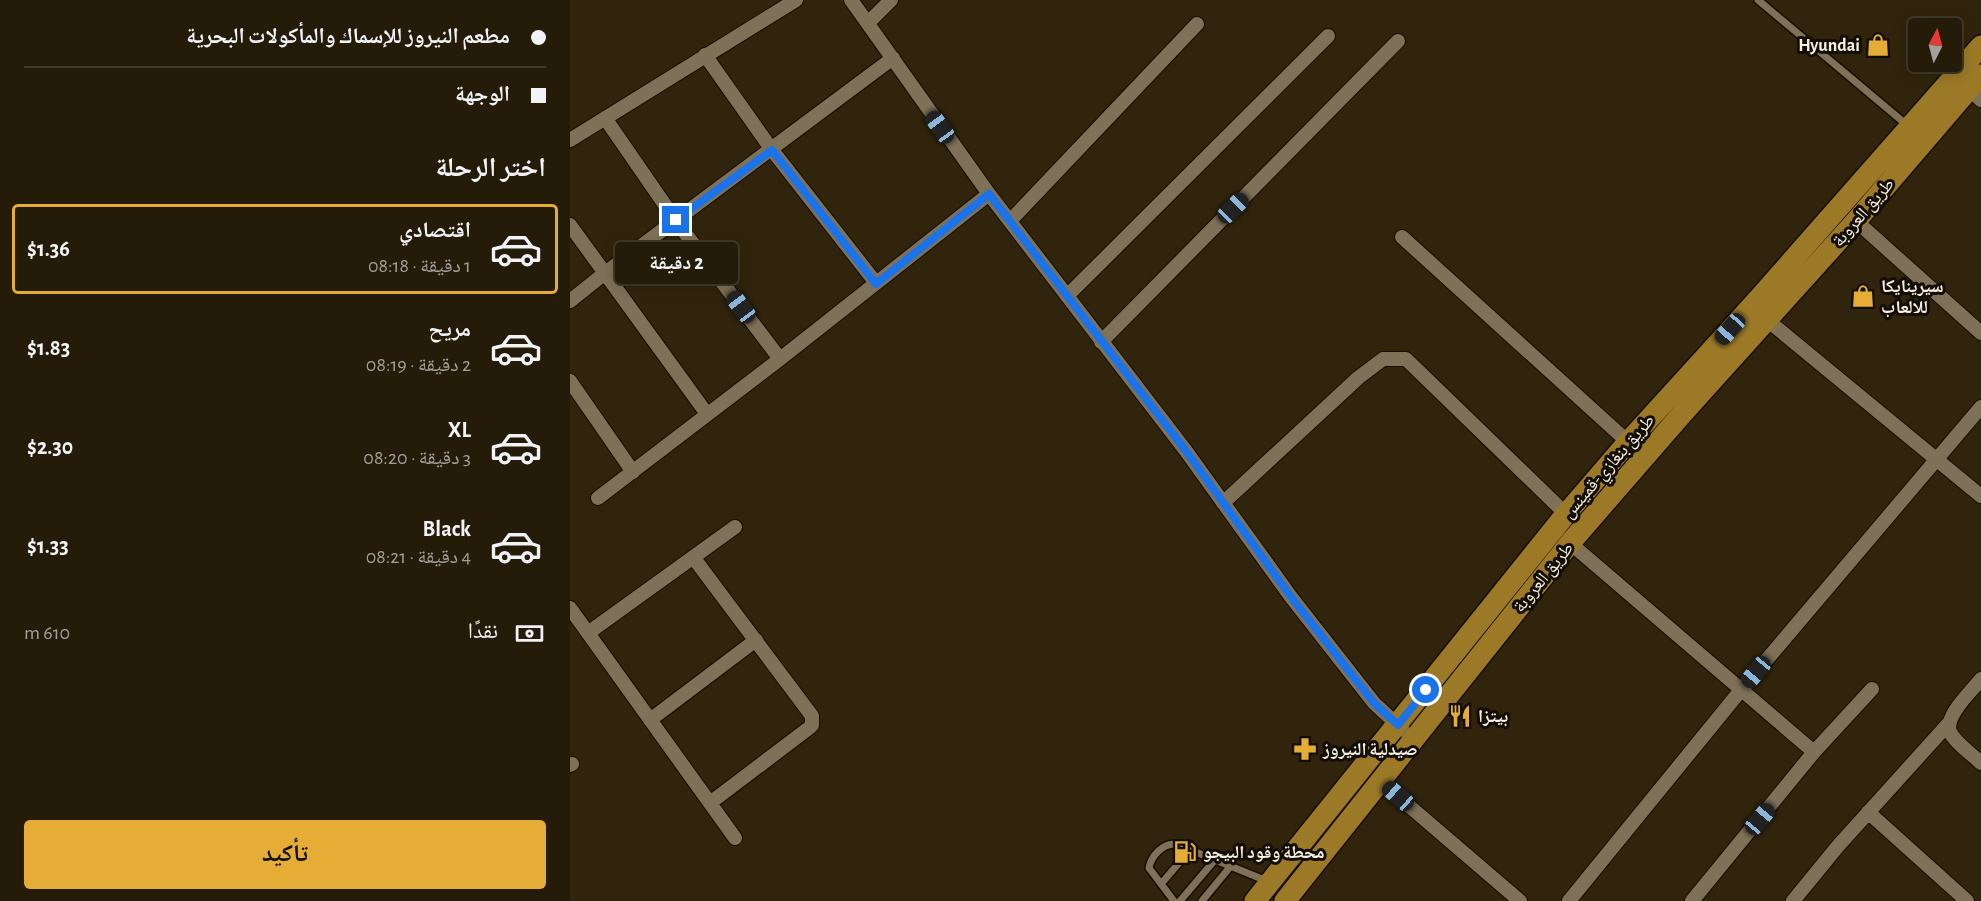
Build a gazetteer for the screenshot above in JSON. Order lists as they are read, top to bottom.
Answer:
{
  "streets": {
    "main road": ["طريق العروبة", "طريق بنغازي-قمينس"]
  },
  "places": {
    "shop": ["Hyundai", "سيرينايكا للالعاب"],
    "restaurant": ["بيتزا"],
    "pharmacy": ["صيدلية النيروز"],
    "fuel station": ["محطة وقود البيجو"]
  },
  "north": "top",
  "page": {
    "banner": ["مطعم النيروز للإسماك والمأكولات البحرية", "الوجهة"],
    "heading": "اختر الرحلة",
    "list": [
      {
        "name": "اقتصادي",
        "note": "1 دقيقة · 08:18",
        "value": "$1.36"
      },
      {
        "name": "مريح",
        "note": "2 دقيقة · 08:19",
        "value": "$1.83"
      },
      {
        "name": "XL",
        "note": "3 دقيقة · 08:20",
        "value": "$2.30"
      },
      {
        "name": "Black",
        "note": "4 دقيقة · 08:21",
        "value": "$1.33"
      }
    ],
    "bubble": "2 دقيقة",
    "pay": ["نقدًا", "610 m"],
    "buttons": "تأكيد"
  }
}
